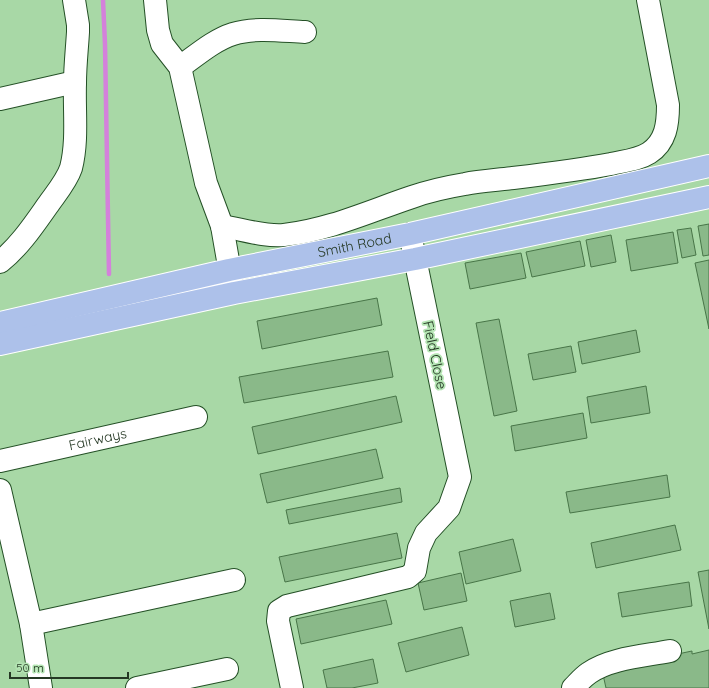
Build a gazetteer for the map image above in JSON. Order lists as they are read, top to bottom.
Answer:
{
  "streets": {
    "main road": ["Smith Road"],
    "street": ["Field Close", "Fairways"]
  },
  "crossings": [
    ["Smith Road", "Field Close"]
  ],
  "scale_bar": "50 m"
}
